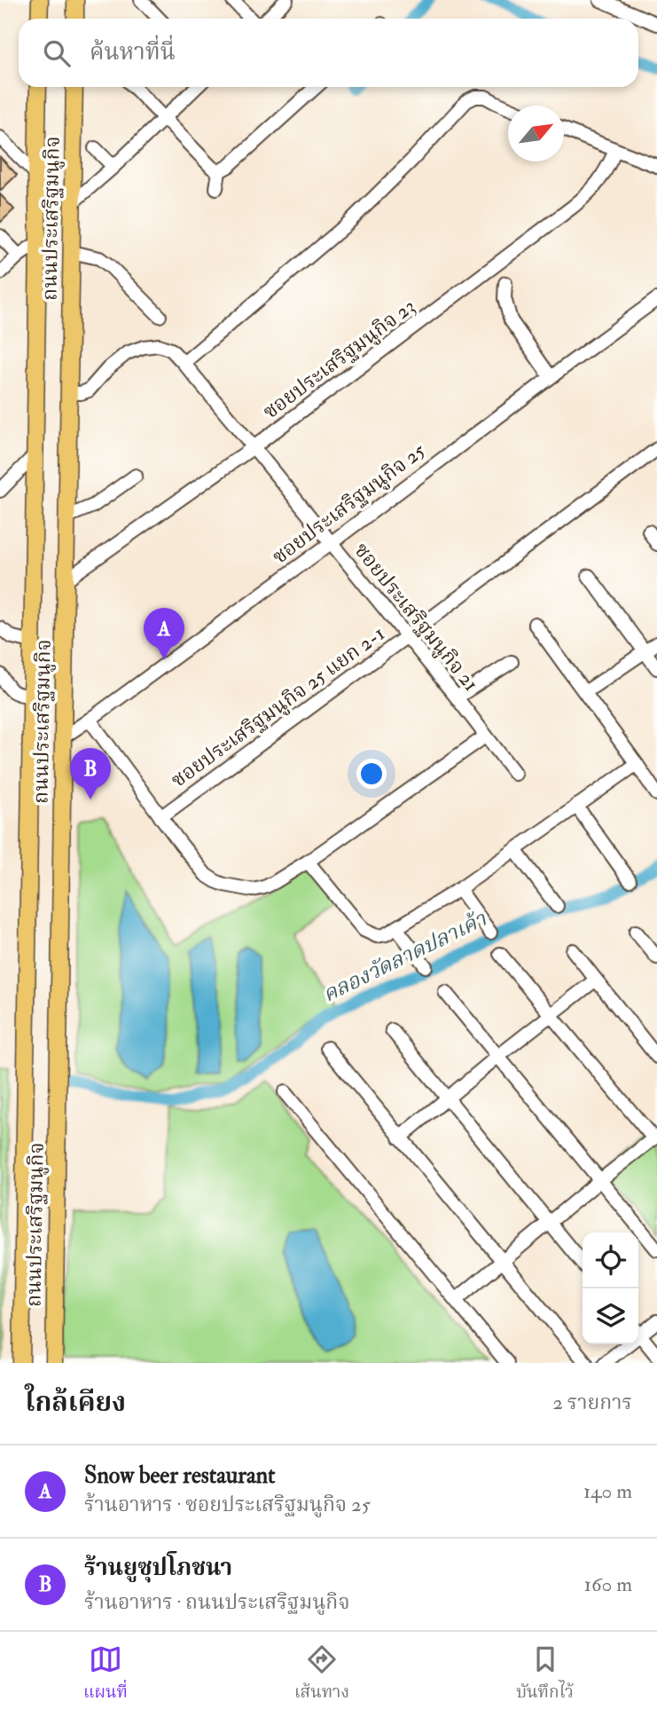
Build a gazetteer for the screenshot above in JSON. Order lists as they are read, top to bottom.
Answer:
{
  "streets": {
    "main road": ["ถนนประเสริฐมนูกิจ"],
    "street": [
      "ซอยประเสริฐมนูกิจ 23",
      "ซอยประเสริฐมนูกิจ 25",
      "ซอยประเสริฐมนูกิจ 21",
      "ซอยประเสริฐมนูกิจ 25 แยก 2-1"
    ]
  },
  "crossings": [
    ["ถนนประเสริฐมนูกิจ", "ซอยประเสริฐมนูกิจ 23"],
    ["ถนนประเสริฐมนูกิจ", "ซอยประเสริฐมนูกิจ 25"],
    ["ถนนประเสริฐมนูกิจ", "ซอยประเสริฐมนูกิจ 21"],
    ["ซอยประเสริฐมนูกิจ 23", "ซอยประเสริฐมนูกิจ 21"],
    ["ซอยประเสริฐมนูกิจ 25", "ซอยประเสริฐมนูกิจ 21"],
    ["ซอยประเสริฐมนูกิจ 21", "ซอยประเสริฐมนูกิจ 25 แยก 2-1"]
  ],
  "water": ["คลองวัดลาดปลาเค้า"],
  "north": "top right",
  "page": {
    "search": "ค้นหาที่นี่",
    "pins": ["A", "B"],
    "heading": ["ใกล้เคียง", "2 รายการ"],
    "list": [
      {
        "mark": "A",
        "name": "Snow beer restaurant",
        "note": "ร้านอาหาร · ซอยประเสริฐมนูกิจ 25",
        "value": "140 m"
      },
      {
        "mark": "B",
        "name": "ร้านยูซุปโภชนา",
        "note": "ร้านอาหาร · ถนนประเสริฐมนูกิจ",
        "value": "160 m"
      }
    ],
    "nav": ["แผนที่", "เส้นทาง", "บันทึกไว้"]
  }
}
